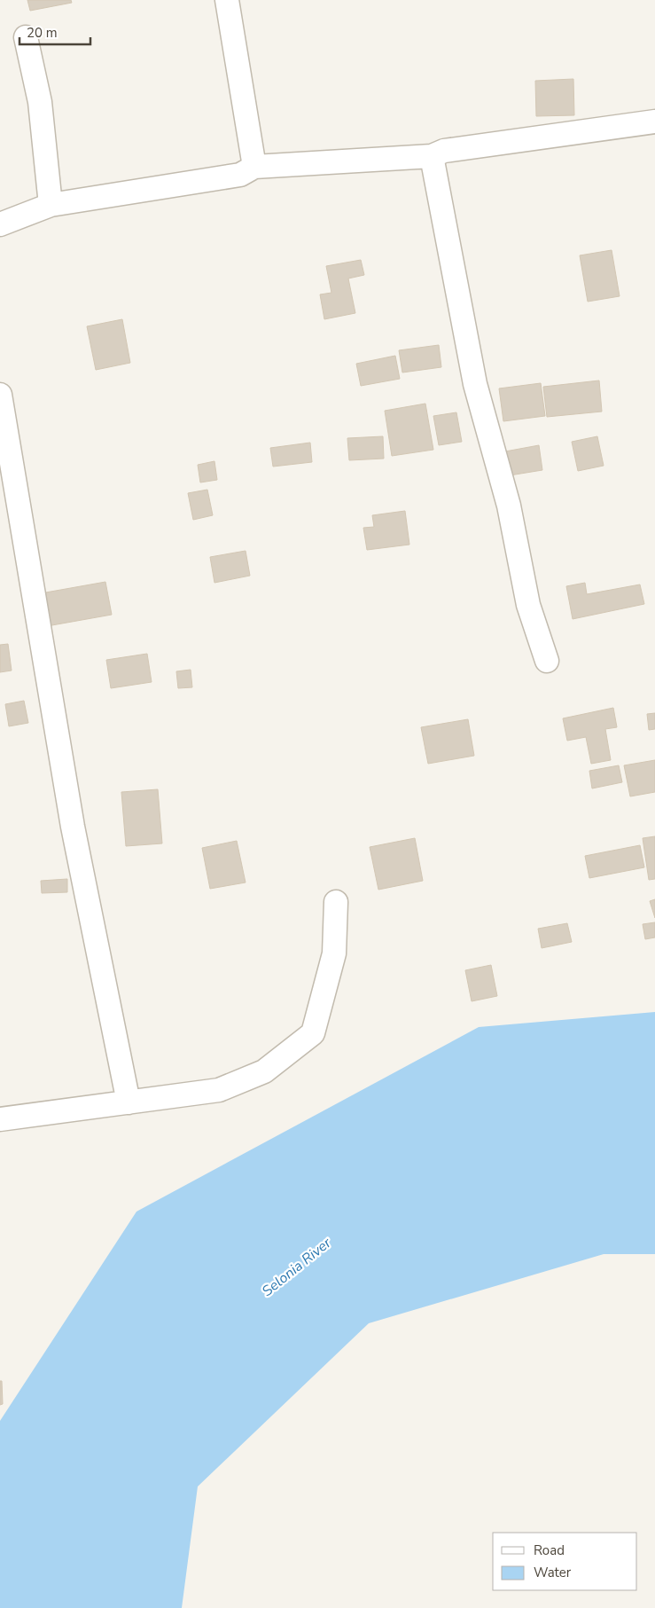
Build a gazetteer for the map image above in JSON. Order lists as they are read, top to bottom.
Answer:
{
  "water": ["Selonia River"],
  "legend": ["Road", "Water"],
  "scale_bar": "20 m"
}
